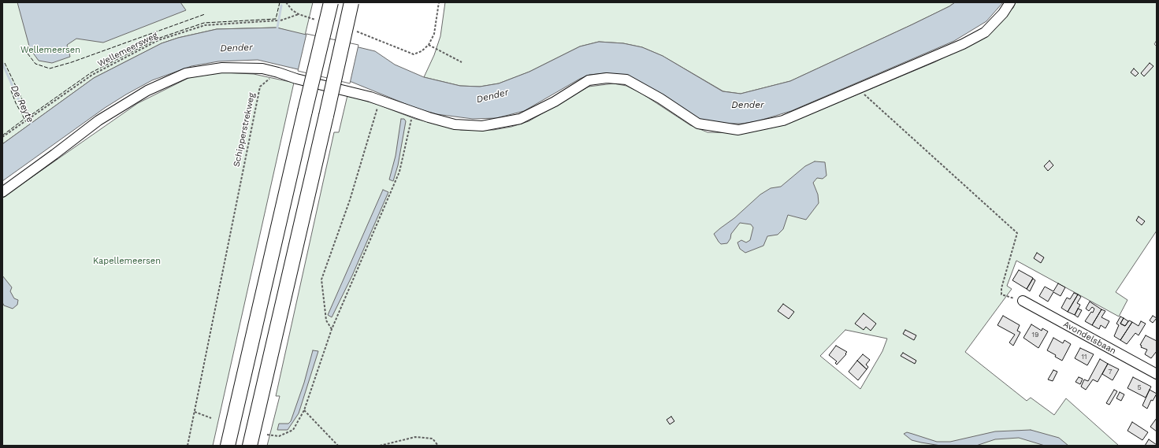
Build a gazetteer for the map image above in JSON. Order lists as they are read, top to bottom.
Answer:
{
  "streets": {
    "street": ["Avondelsbaan"],
    "path": ["Wellemeersweg", "Schipperstrekweg"]
  },
  "water": ["Dender", "De Reyte"],
  "parks": ["Wellemeersen", "Kapellemeersen"],
  "house_numbers": [
    "19",
    "11",
    "7",
    "5"
  ]
}
